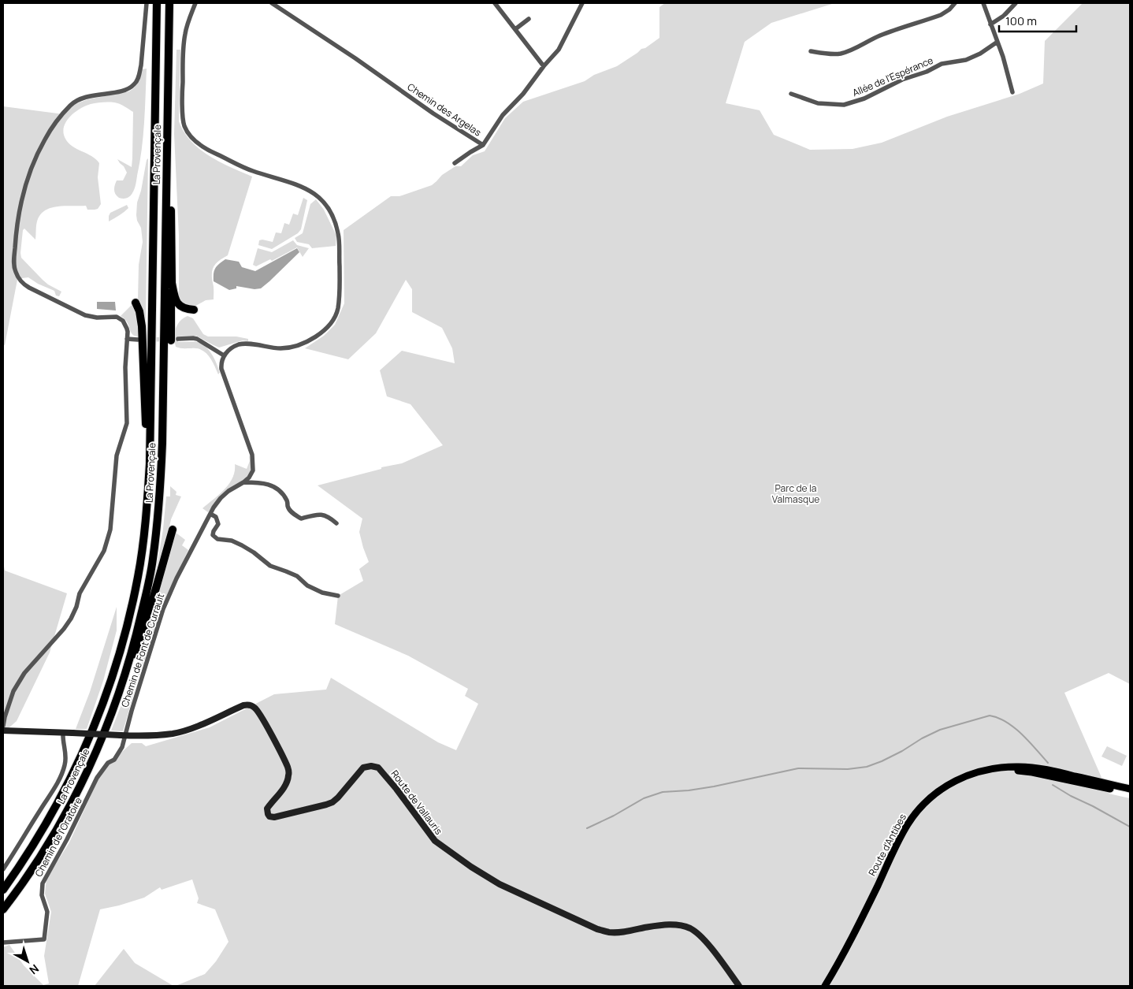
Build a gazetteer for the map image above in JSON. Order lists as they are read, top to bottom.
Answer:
{
  "streets": {
    "highway": ["La Provençale"],
    "main road": ["Route de Vallauris", "Route d'Antibes"],
    "street": [
      "Allée de l'Espérance",
      "Chemin des Argelas",
      "Chemin de Font de Currault",
      "Chemin de l'Oratoire"
    ]
  },
  "crossings": [
    ["Chemin de Font de Currault", "Route de Vallauris"],
    ["Chemin de Font de Currault", "Chemin de l'Oratoire"],
    ["Route de Vallauris", "Chemin de l'Oratoire"]
  ],
  "parks": ["Parc de la Valmasque"],
  "scale_bar": "100 m",
  "north": "bottom right"
}
